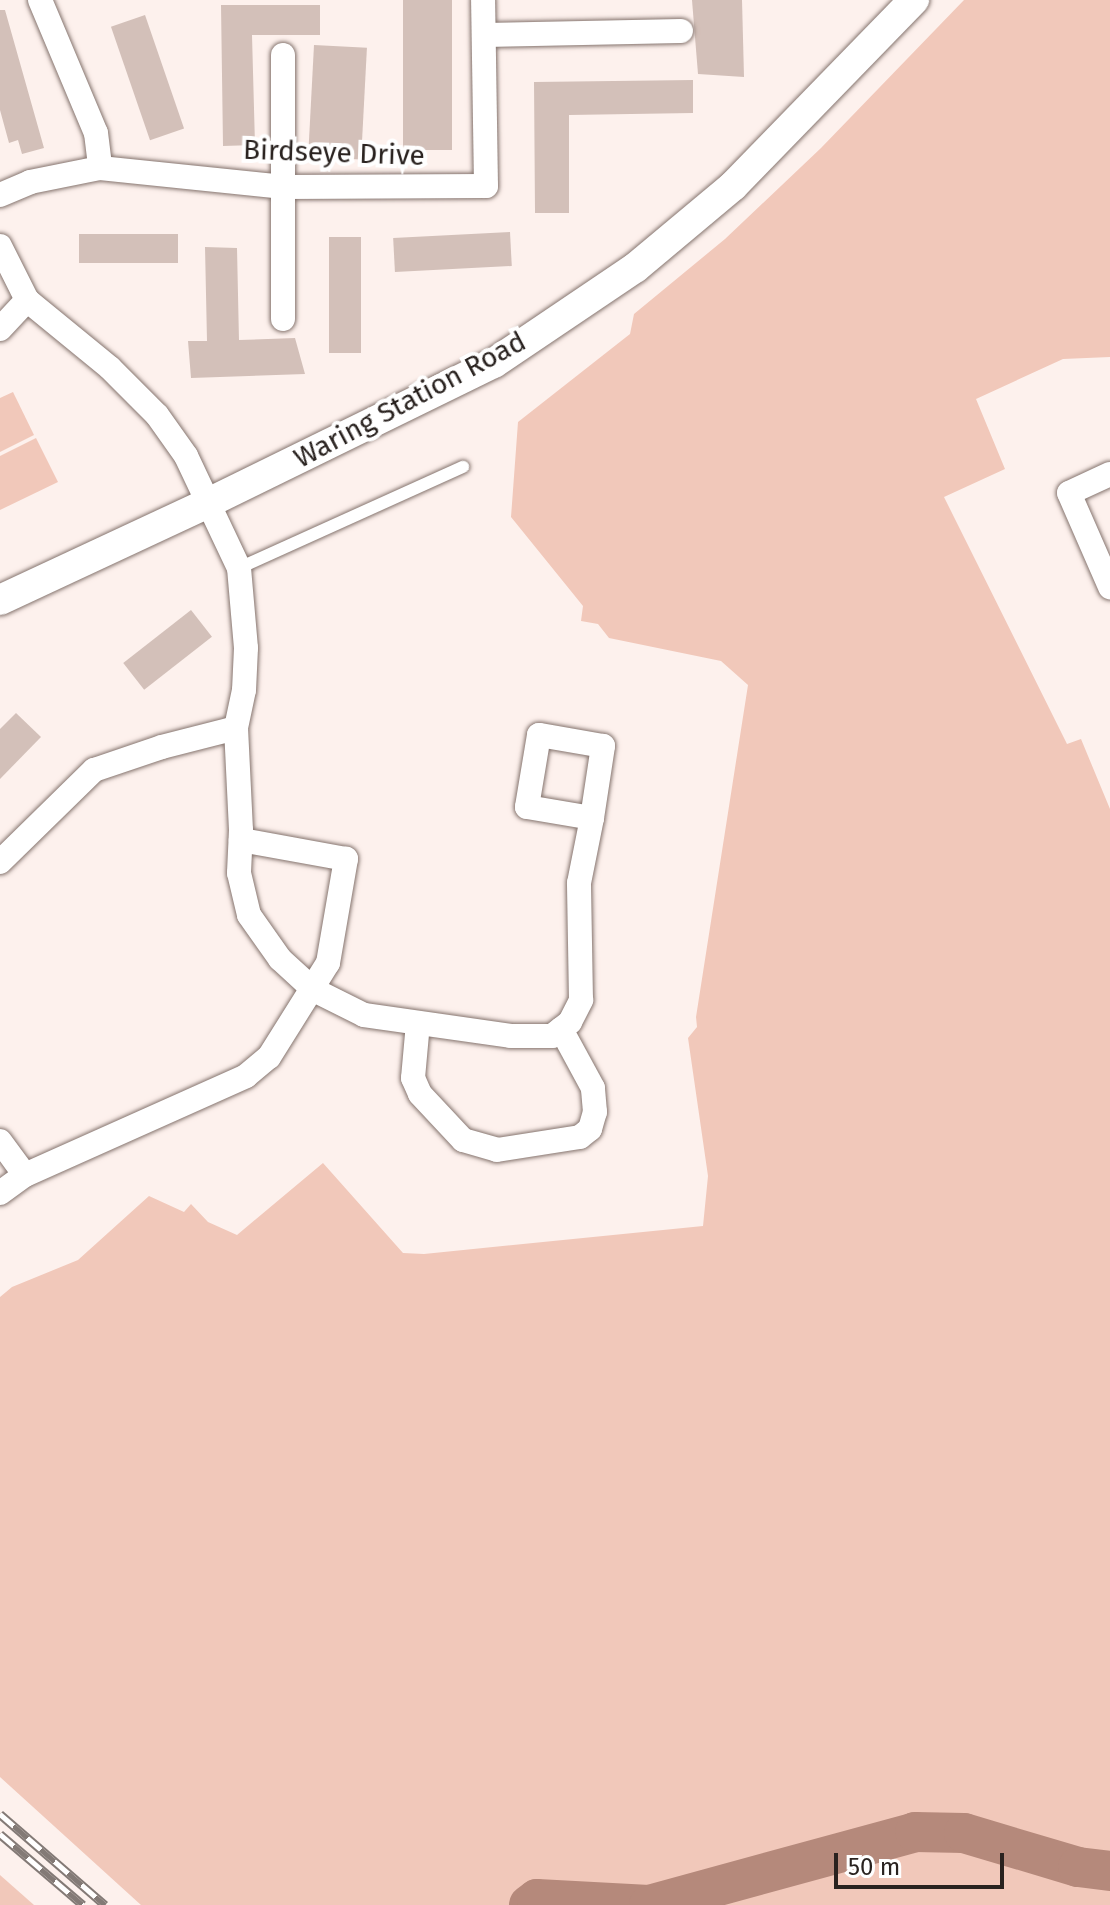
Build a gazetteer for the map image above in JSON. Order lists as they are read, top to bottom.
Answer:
{
  "streets": {
    "street": ["Birdseye Drive", "Waring Station Road"]
  },
  "scale_bar": "50 m"
}
